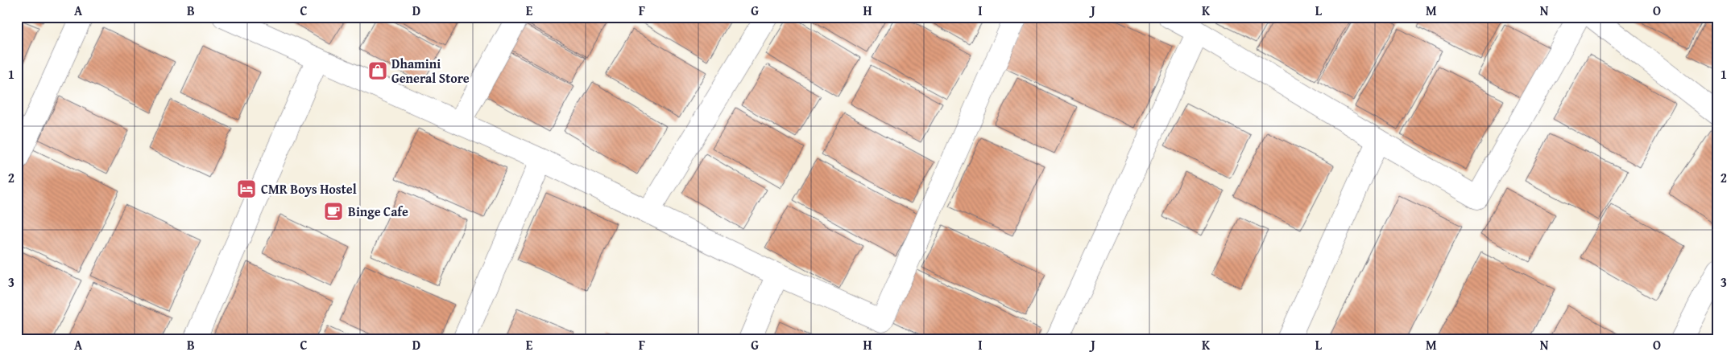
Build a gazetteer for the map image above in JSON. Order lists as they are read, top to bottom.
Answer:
{
  "places": {
    "shop": ["Dhamini General Store"],
    "hotel": ["CMR Boys Hostel"],
    "cafe": ["Binge Cafe"]
  },
  "grid": {
    "columns": [
      "A",
      "B",
      "C",
      "D",
      "E",
      "F",
      "G",
      "H",
      "I",
      "J",
      "K",
      "L",
      "M",
      "N",
      "O"
    ],
    "rows": ["1", "2", "3"]
  }
}
